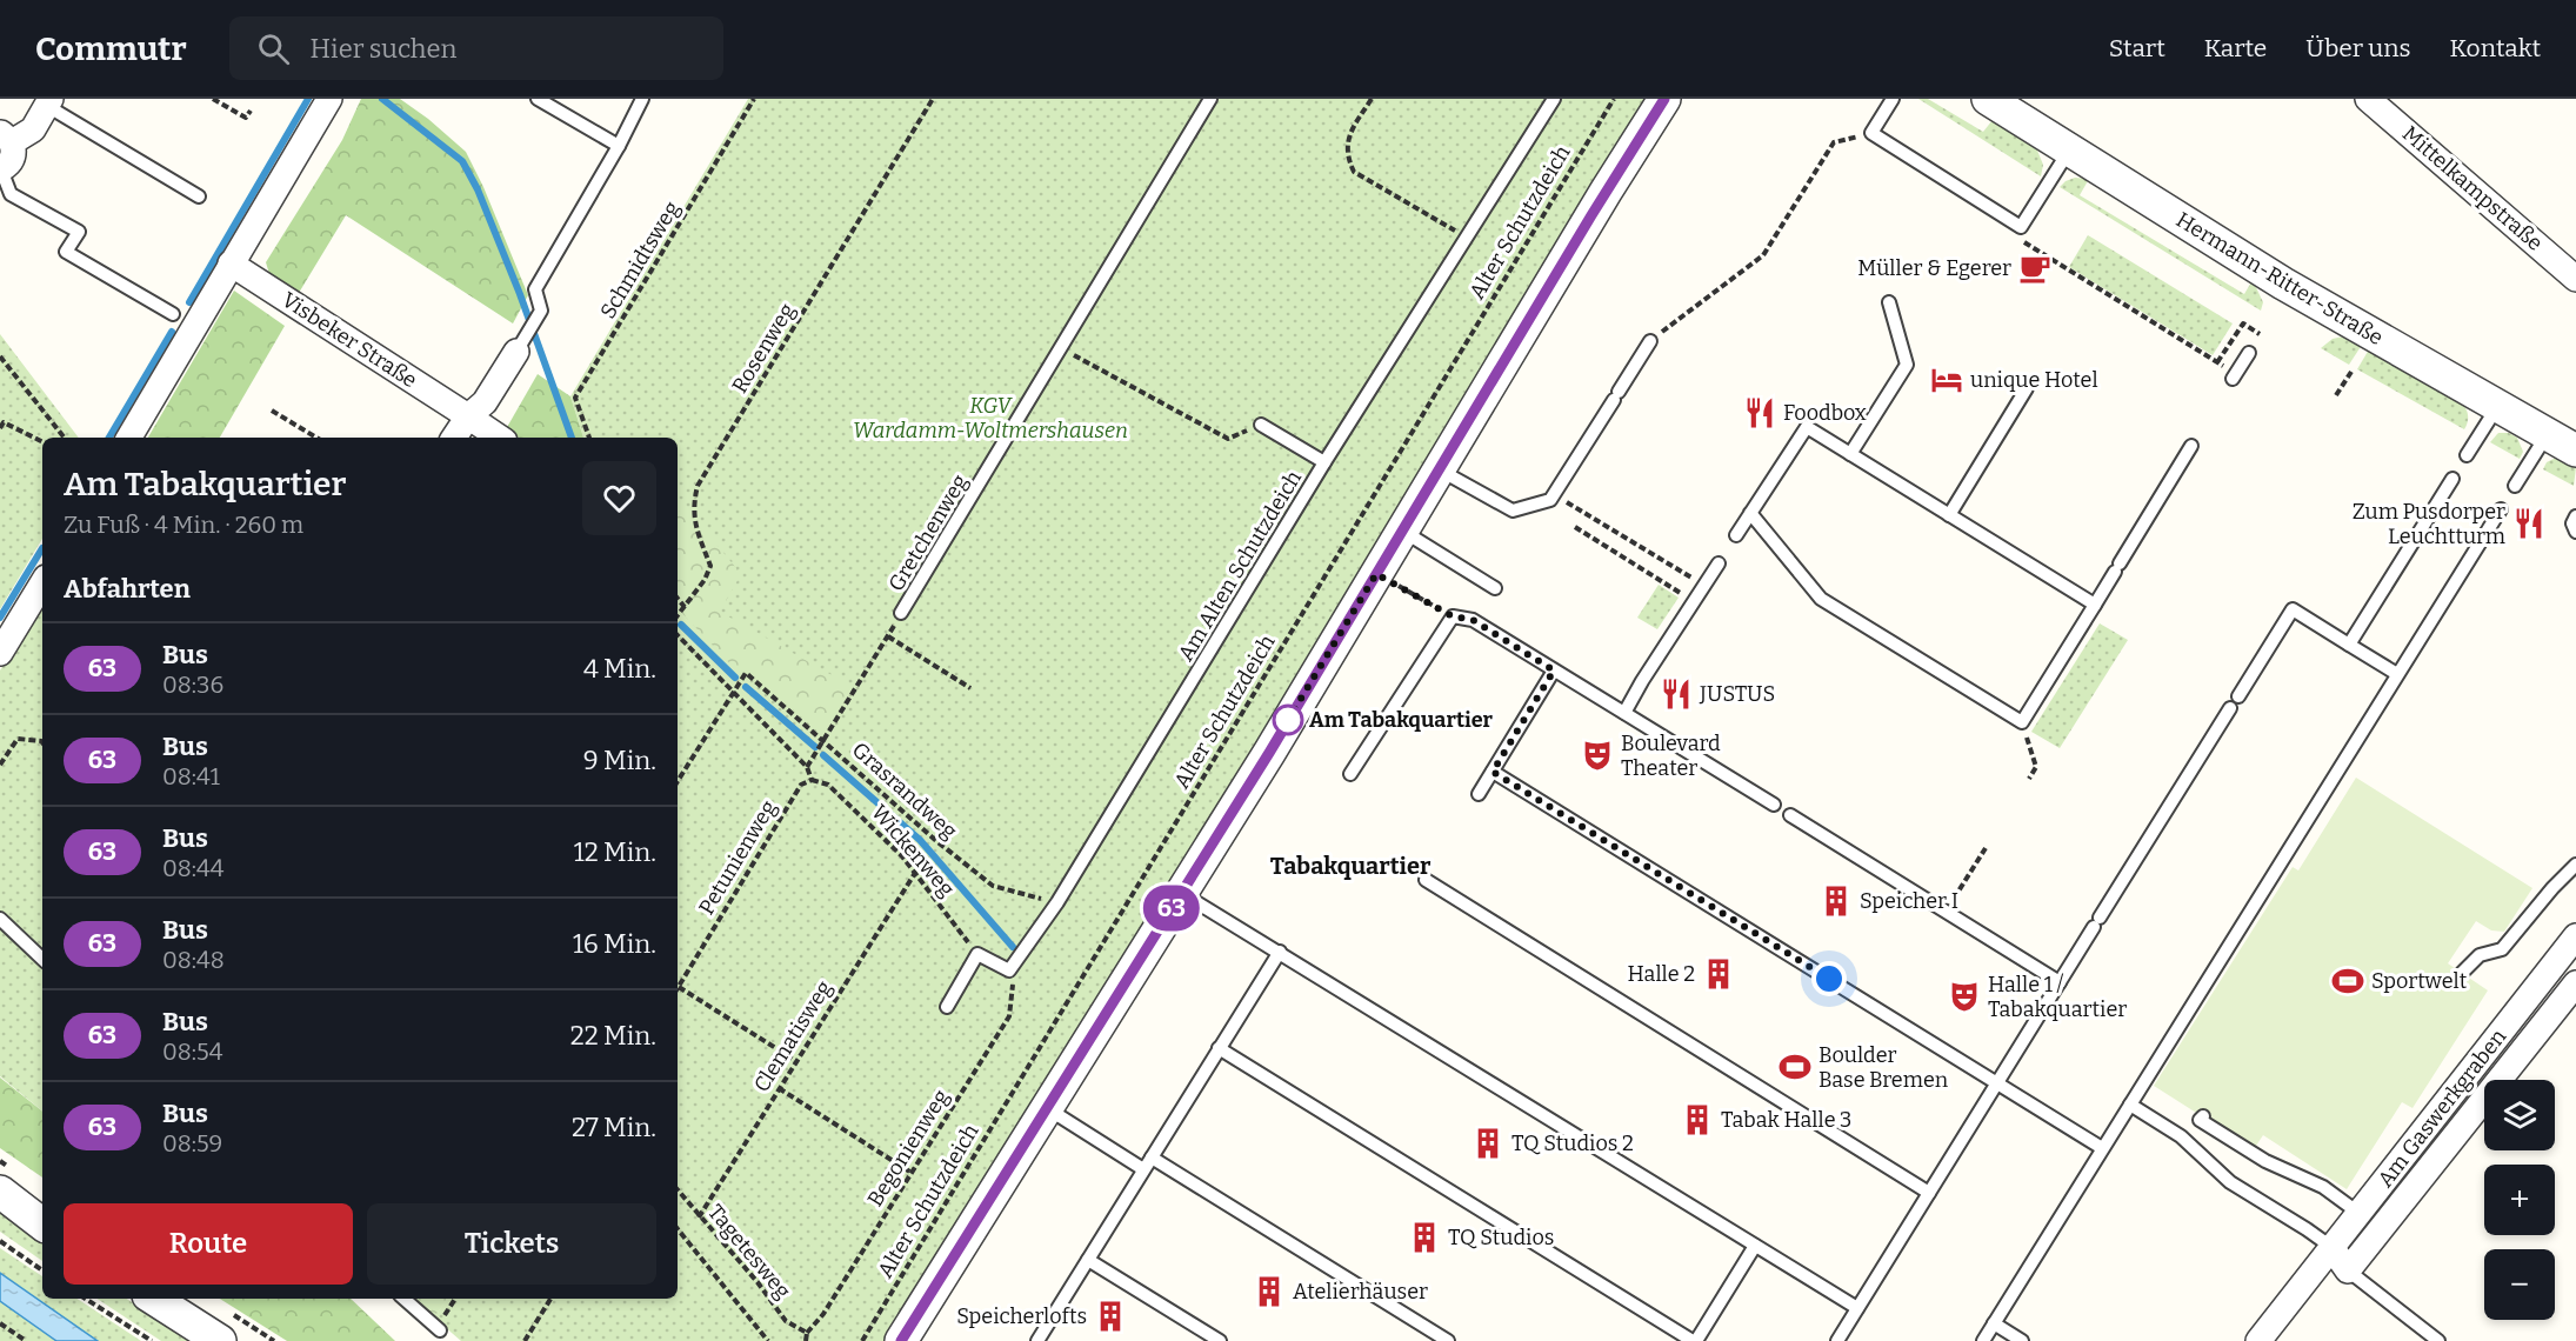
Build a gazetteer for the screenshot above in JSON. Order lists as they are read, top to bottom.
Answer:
{
  "streets": {
    "street": [
      "Mittelkampstraße",
      "Hermann-Ritter-Straße",
      "Visbeker Straße",
      "Am Gaswerkgraben"
    ],
    "lane": ["Gretchenweg", "Am Alten Schutzdeich"],
    "path": [
      "Alter Schutzdeich",
      "Schmidtsweg",
      "Rosenweg",
      "Grasrandweg",
      "Wickenweg",
      "Petunienweg",
      "Clematisweg",
      "Begonienweg",
      "Tagetesweg"
    ]
  },
  "crossings": [
    ["Gretchenweg", "Grasrandweg"],
    ["Am Alten Schutzdeich", "Grasrandweg"],
    ["Am Alten Schutzdeich", "Begonienweg"],
    ["Wickenweg", "Petunienweg"],
    ["Wickenweg", "Clematisweg"],
    ["Clematisweg", "Tagetesweg"],
    ["Begonienweg", "Tagetesweg"]
  ],
  "districts": ["Tabakquartier"],
  "parks": ["KGV Wardamm-Woltmershausen"],
  "places": {
    "cafe": ["Müller & Egerer"],
    "hotel": ["unique Hotel"],
    "restaurant": ["Foodbox", "Zum Pusdorper Leuchtturm", "JUSTUS"],
    "other": ["Am Tabakquartier"],
    "theatre": ["Boulevard Theater", "Halle 1 / Tabakquartier"],
    "building": [
      "Speicher I",
      "Halle 2",
      "Tabak Halle 3",
      "TQ Studios 2",
      "TQ Studios",
      "Atelierhäuser",
      "Speicherlofts"
    ],
    "sports": ["Sportwelt", "Boulder Base Bremen"]
  },
  "lines": ["bus line 63"],
  "page": {
    "header": "Commutr",
    "search": "Hier suchen",
    "nav": [
      "Start",
      "Karte",
      "Über uns",
      "Kontakt"
    ],
    "on_map": "63",
    "heading": [
      ["Am Tabakquartier", "Zu Fuß · 4 Min. · 260 m"],
      "Abfahrten"
    ],
    "list": [
      {
        "mark": "63",
        "name": "Bus",
        "note": "08:36",
        "value": "4 Min."
      },
      {
        "mark": "63",
        "name": "Bus",
        "note": "08:41",
        "value": "9 Min."
      },
      {
        "mark": "63",
        "name": "Bus",
        "note": "08:44",
        "value": "12 Min."
      },
      {
        "mark": "63",
        "name": "Bus",
        "note": "08:48",
        "value": "16 Min."
      },
      {
        "mark": "63",
        "name": "Bus",
        "note": "08:54",
        "value": "22 Min."
      },
      {
        "mark": "63",
        "name": "Bus",
        "note": "08:59",
        "value": "27 Min."
      }
    ],
    "map_buttons": ["+", "−"],
    "buttons": ["Route", "Tickets"]
  }
}
